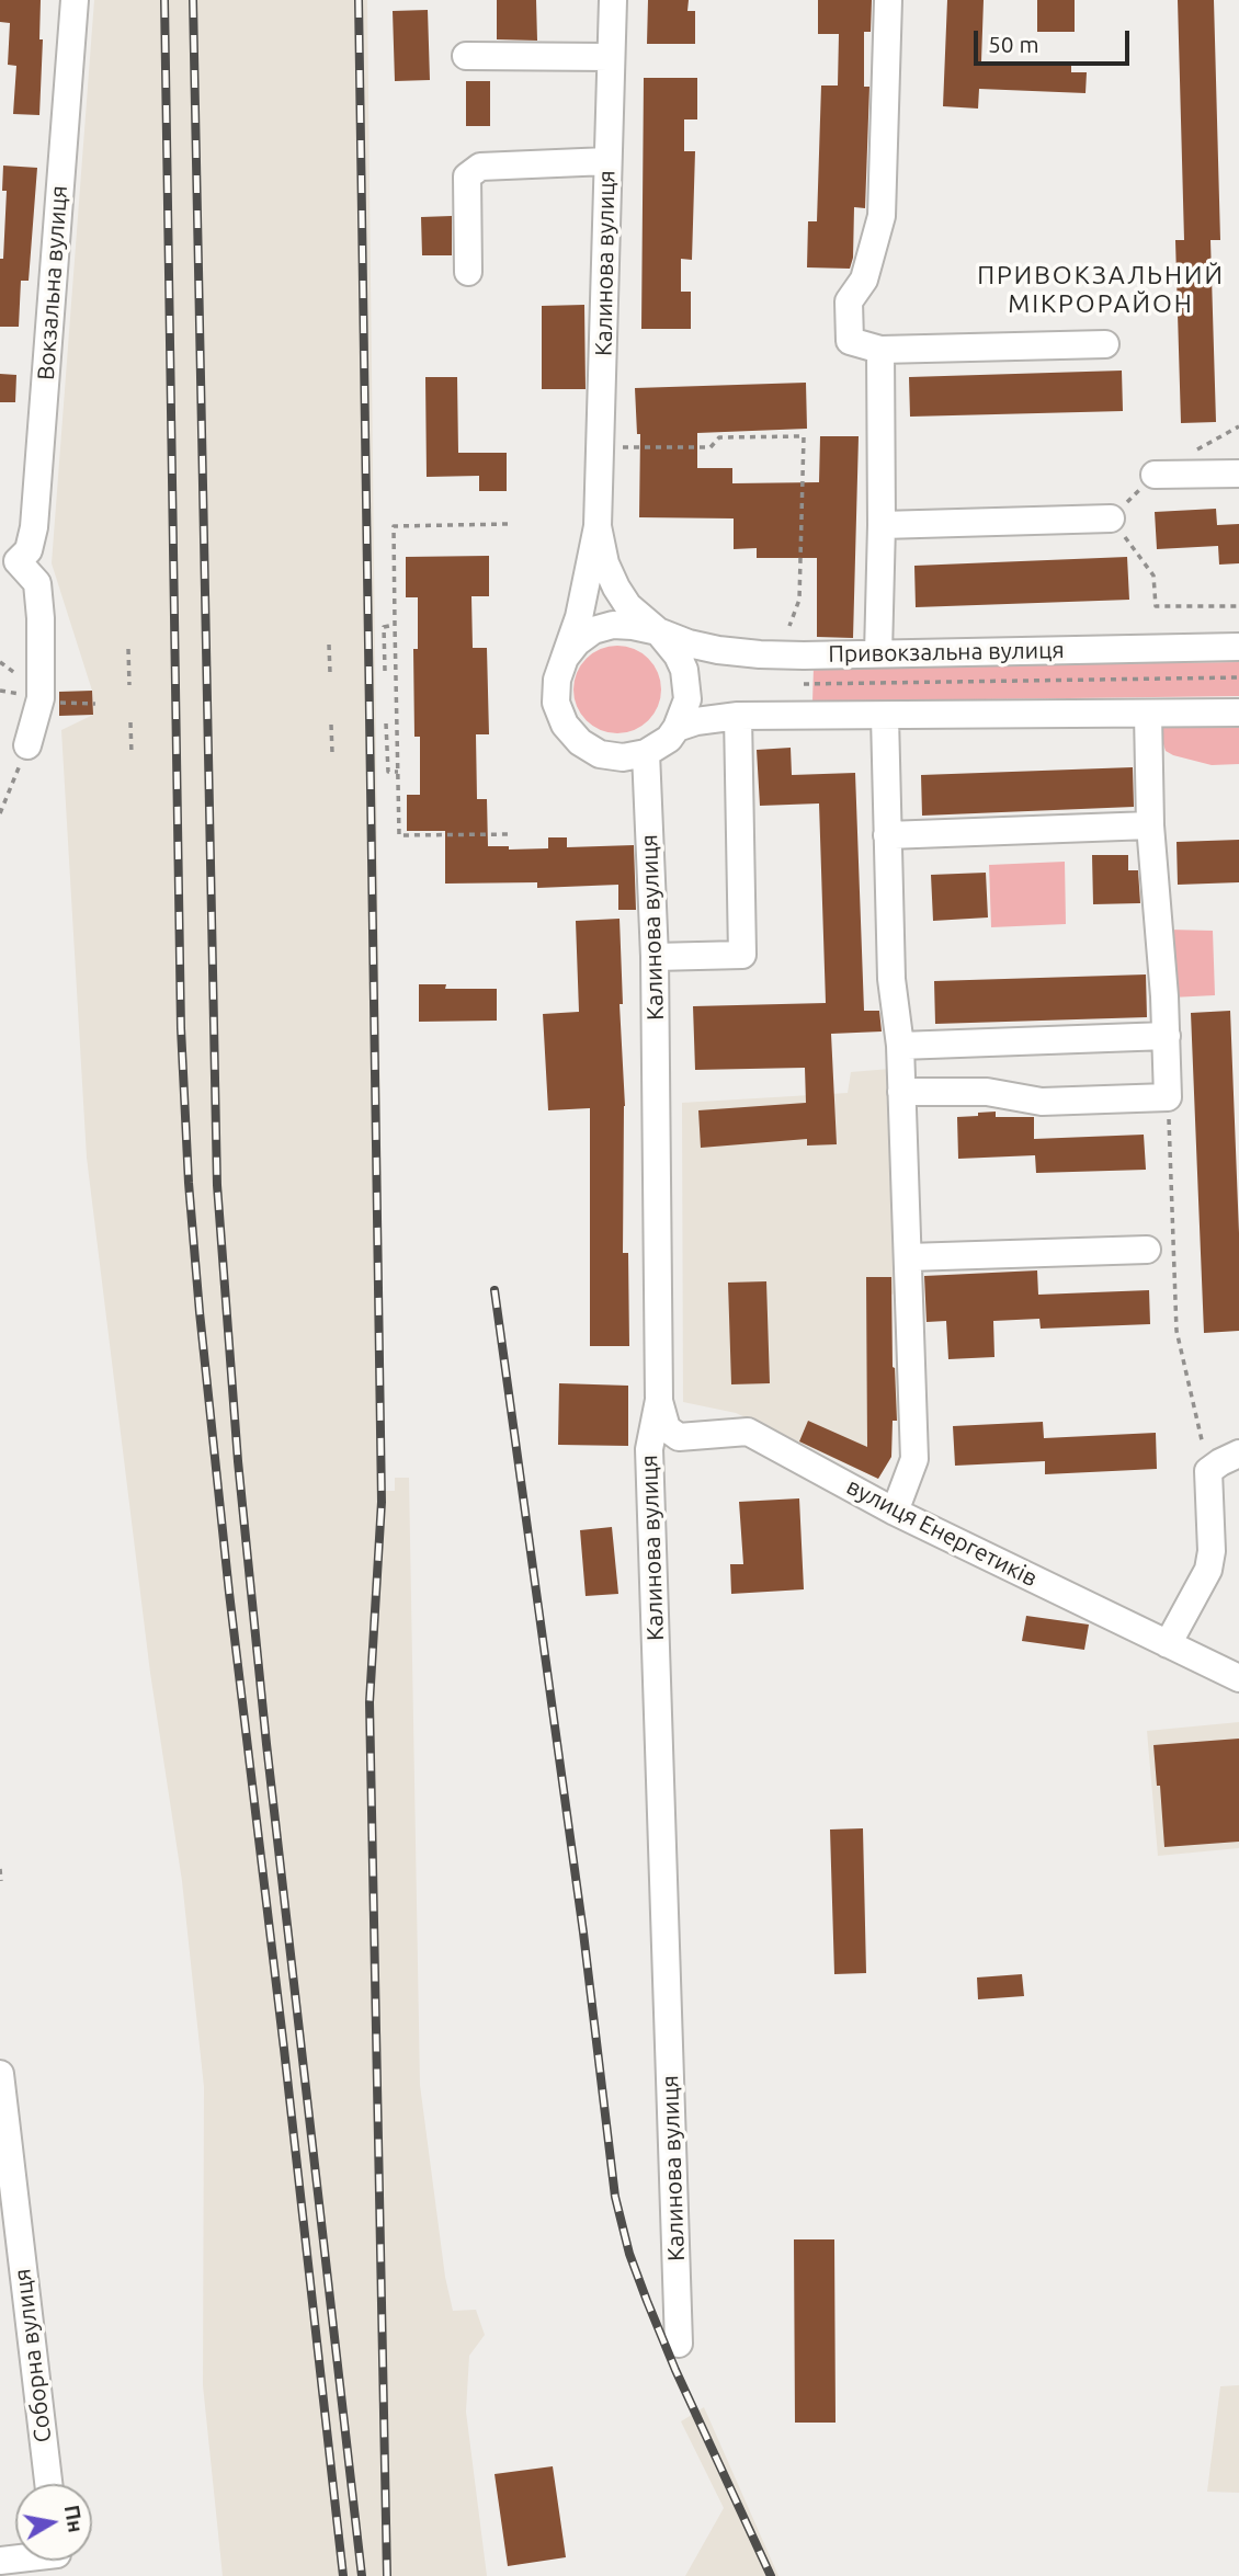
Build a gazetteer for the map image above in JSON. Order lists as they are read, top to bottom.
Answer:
{
  "streets": {
    "street": [
      "Калинова вулиця",
      "Вокзальна вулиця",
      "Привокзальна вулиця",
      "вулиця Енергетиків",
      "Соборна вулиця"
    ]
  },
  "crossings": [
    ["Калинова вулиця", "Привокзальна вулиця"],
    ["Калинова вулиця", "вулиця Енергетиків"]
  ],
  "districts": ["ПРИВОКЗАЛЬНИЙ МІКРОРАЙОН"],
  "scale_bar": "50 m",
  "north": "right"
}
